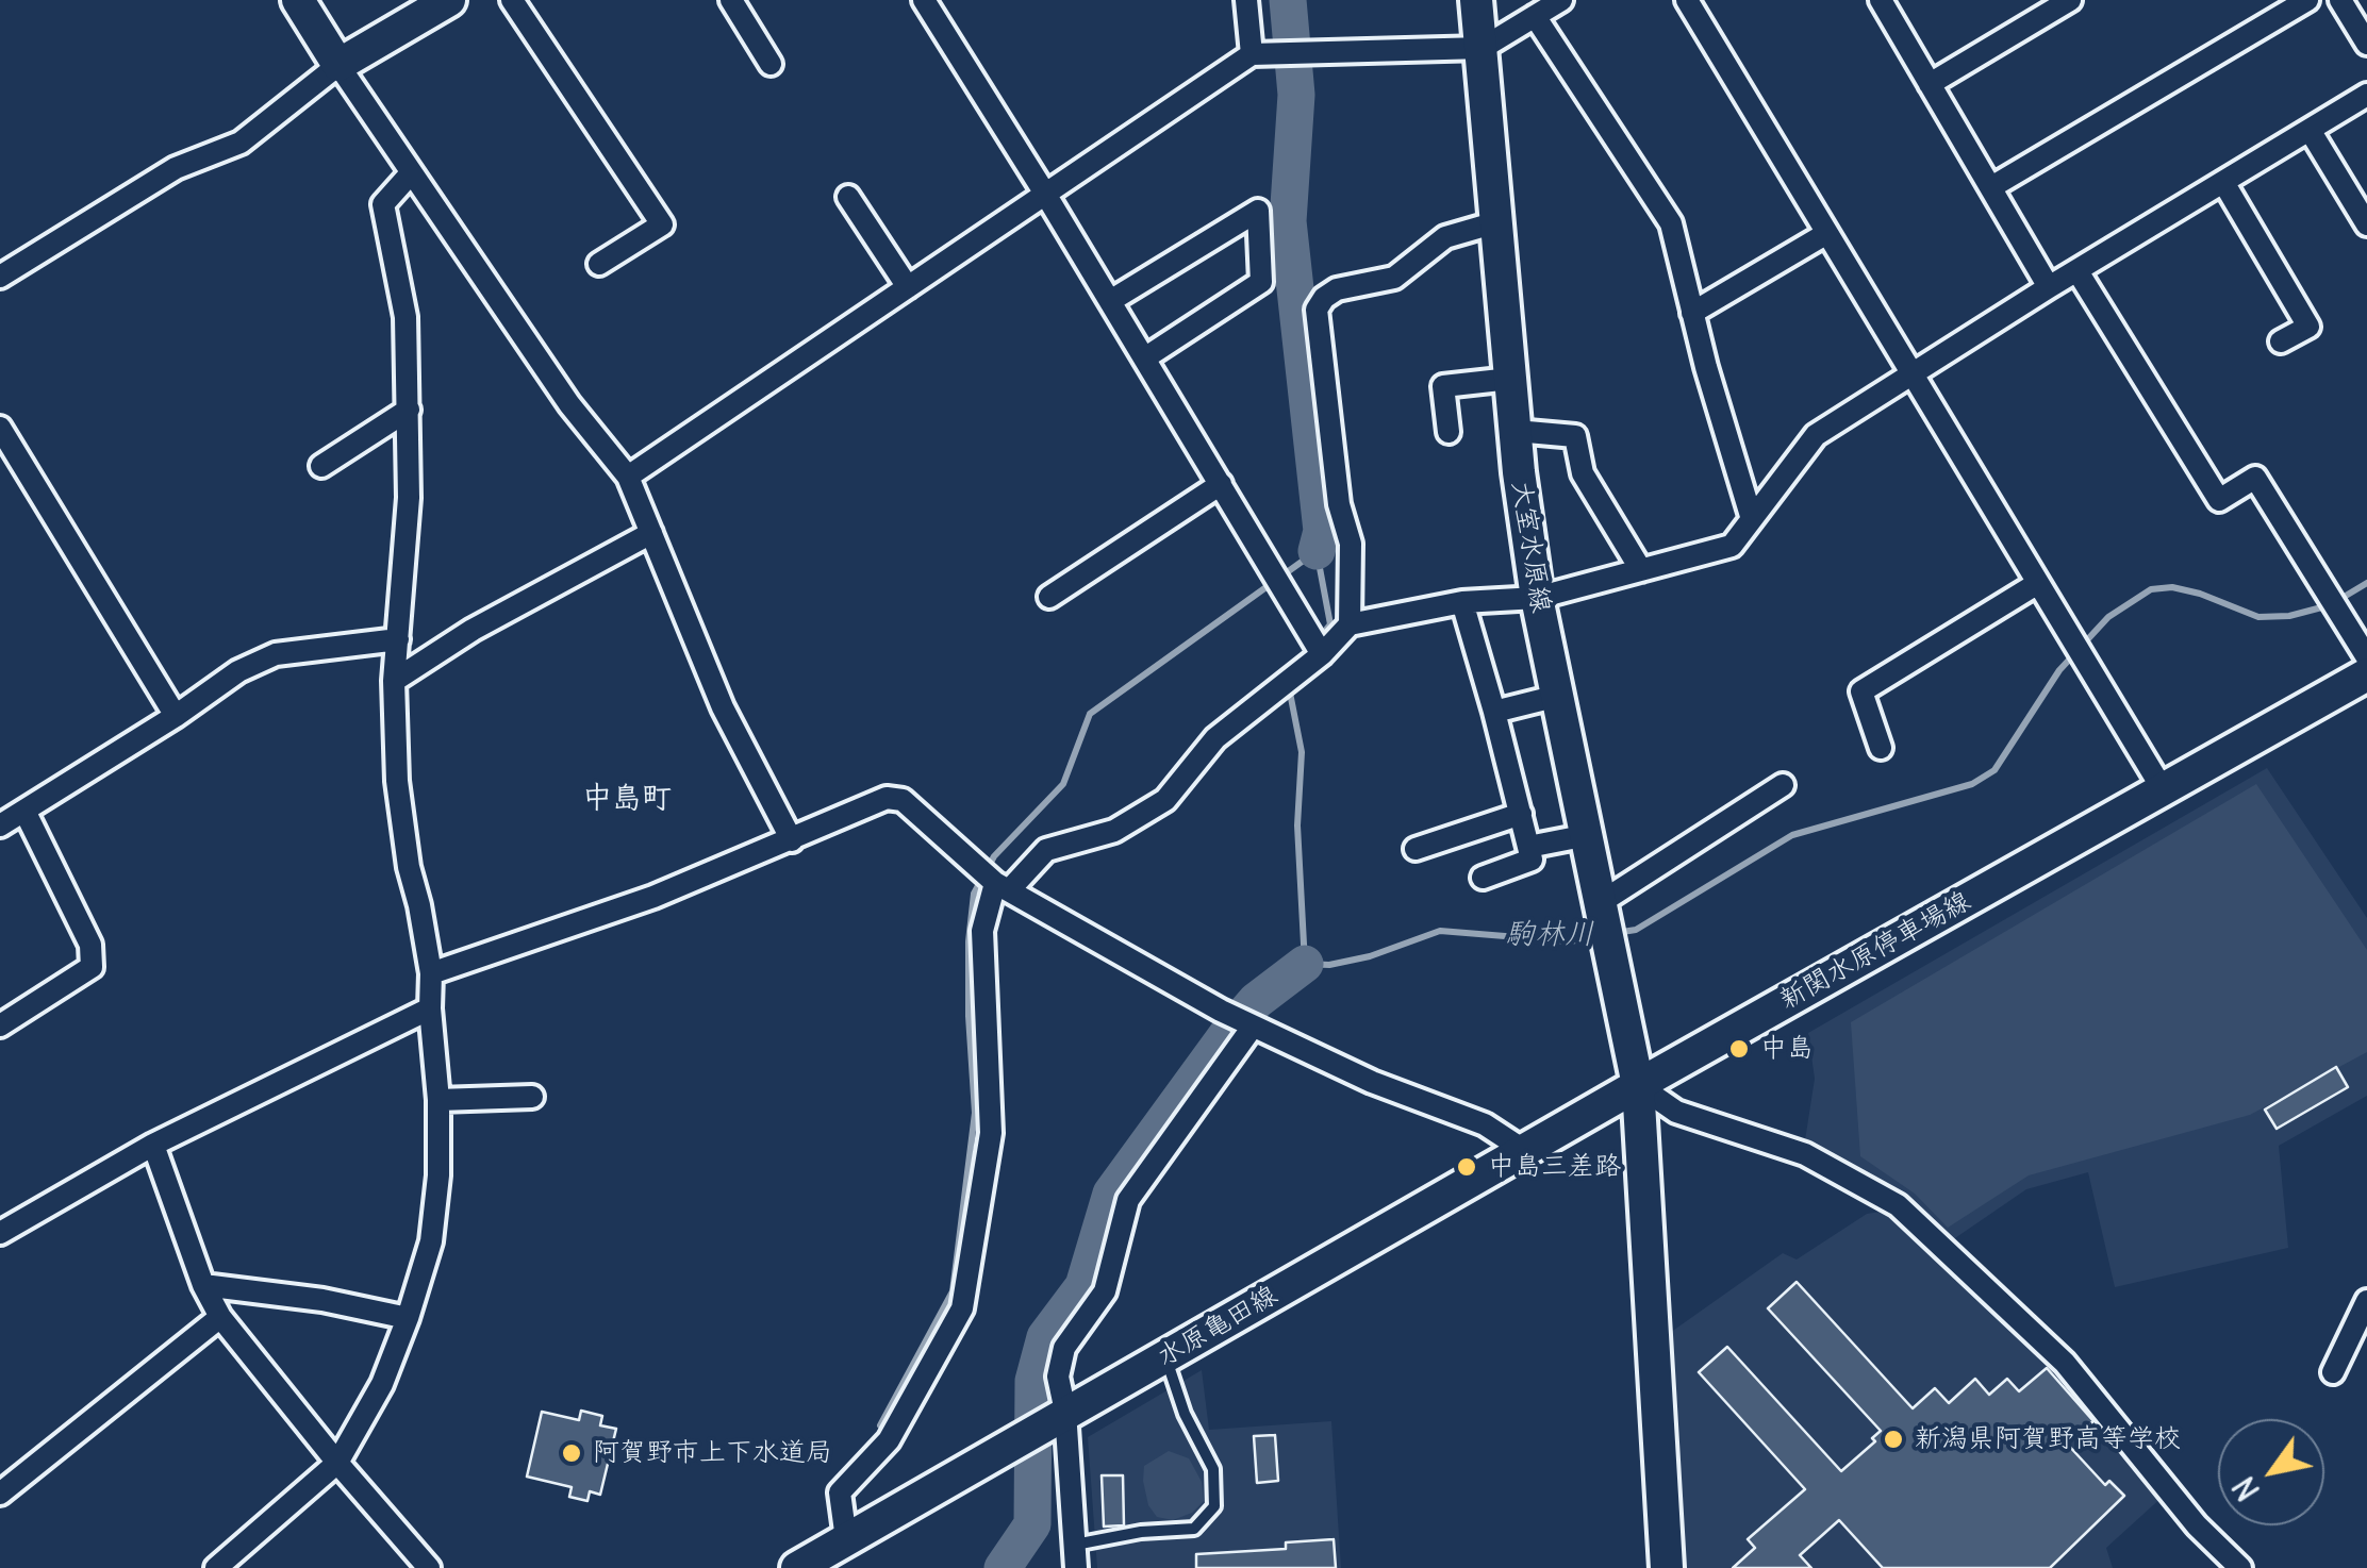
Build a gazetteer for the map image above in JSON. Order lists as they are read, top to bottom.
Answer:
{
  "streets": {
    "main road": ["大室水原線", "新関水原停車場線", "水原亀田線"]
  },
  "crossings": [
    ["大室水原線", "新関水原停車場線"],
    ["大室水原線", "水原亀田線"],
    ["新関水原停車場線", "水原亀田線"]
  ],
  "districts": ["中島町"],
  "water": ["駒林川"],
  "places": [
    "中島",
    "中島三差路",
    "新潟県阿賀野高等学校",
    "阿賀野市上下水道局"
  ],
  "north": "bottom left"
}
